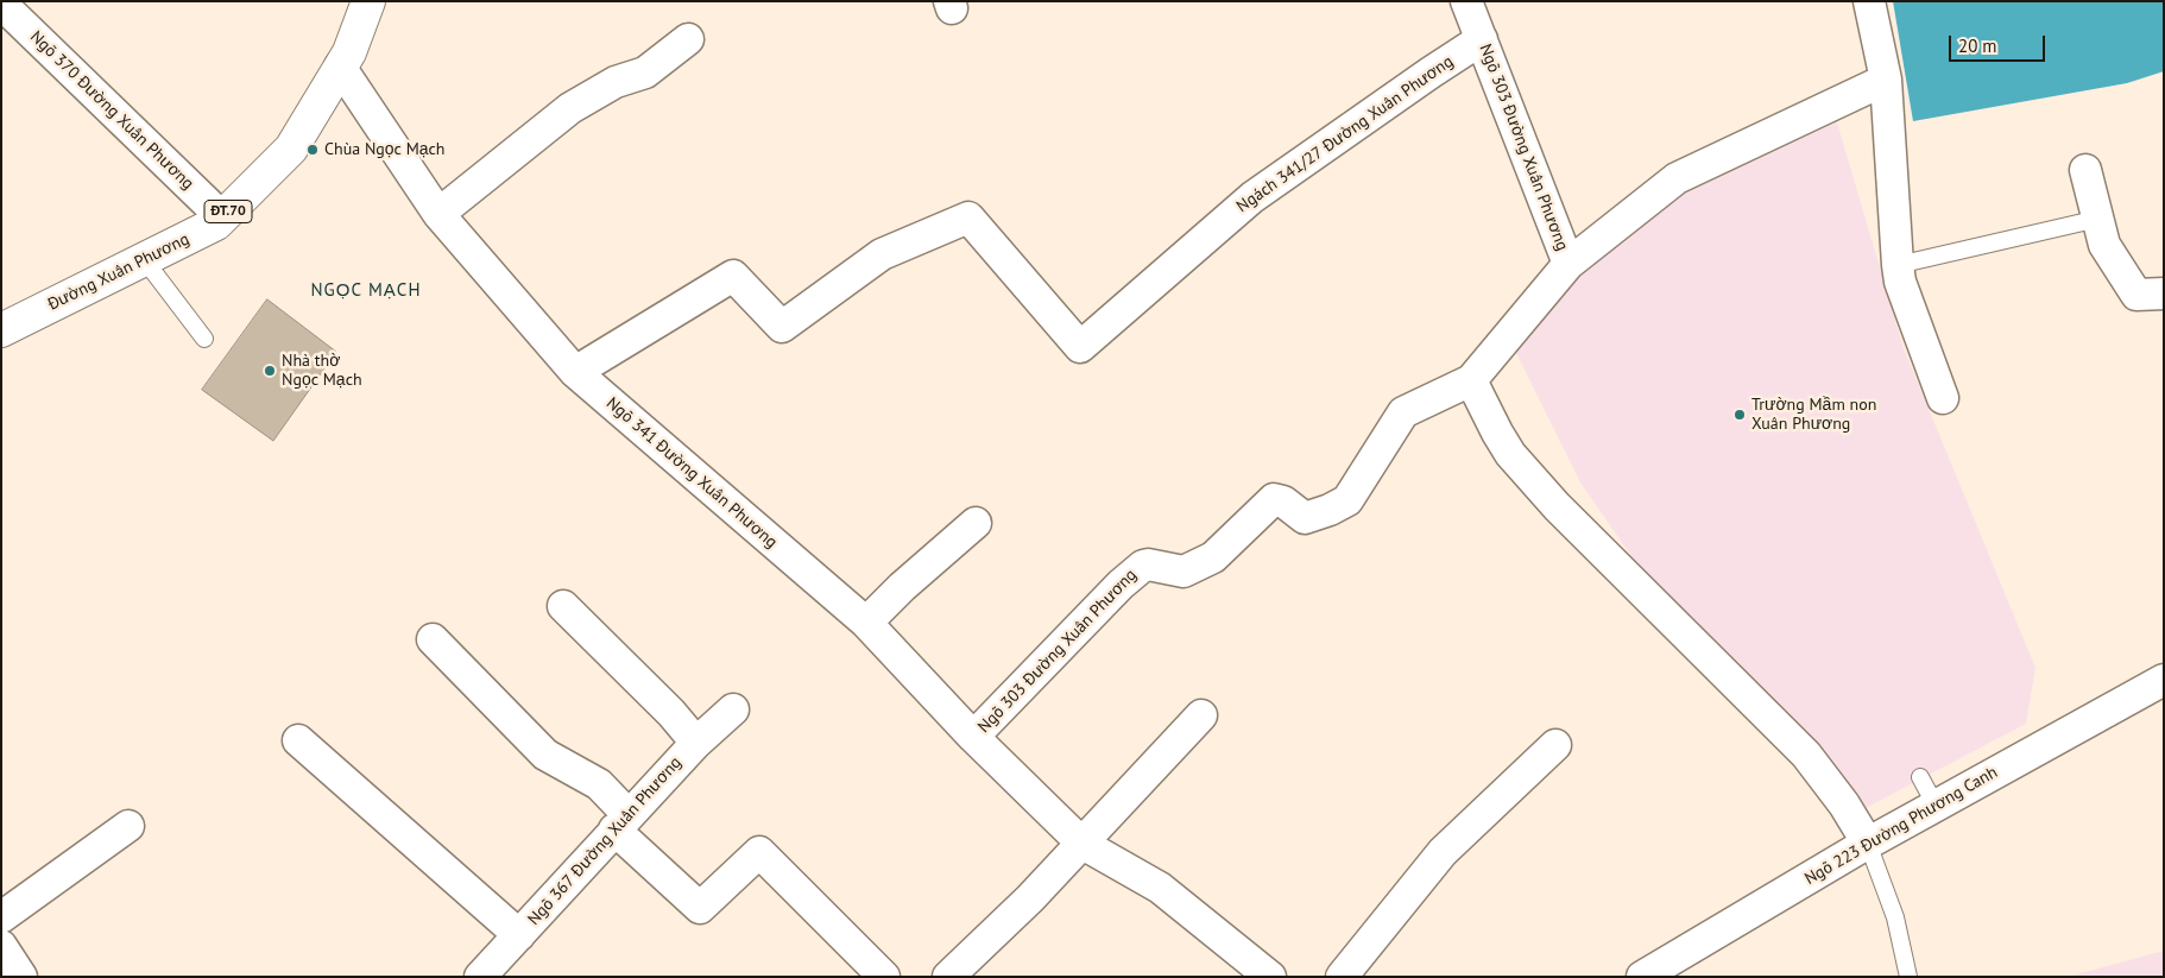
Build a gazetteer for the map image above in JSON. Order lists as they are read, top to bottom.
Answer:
{
  "streets": {
    "main road": ["ĐT.70", "Đường Xuân Phương"],
    "street": [
      "Ngõ 370 Đường Xuân Phương",
      "Ngách 341/27 Đường Xuân Phương",
      "Ngõ 303 Đường Xuân Phương",
      "Ngõ 341 Đường Xuân Phương",
      "Ngõ 223 Đường Phương Canh",
      "Ngõ 367 Đường Xuân Phương"
    ]
  },
  "crossings": [
    ["Ngõ 370 Đường Xuân Phương", "Đường Xuân Phương"],
    ["Ngách 341/27 Đường Xuân Phương", "Ngõ 303 Đường Xuân Phương"],
    ["Ngách 341/27 Đường Xuân Phương", "Ngõ 341 Đường Xuân Phương"],
    ["Ngõ 303 Đường Xuân Phương", "Ngõ 341 Đường Xuân Phương"],
    ["Đường Xuân Phương", "Ngõ 341 Đường Xuân Phương"]
  ],
  "districts": ["NGỌC MẠCH"],
  "places": ["Chùa Ngọc Mạch", "Nhà thờ Ngọc Mạch", "Trường Mầm non Xuân Phương"],
  "scale_bar": "20 m"
}
